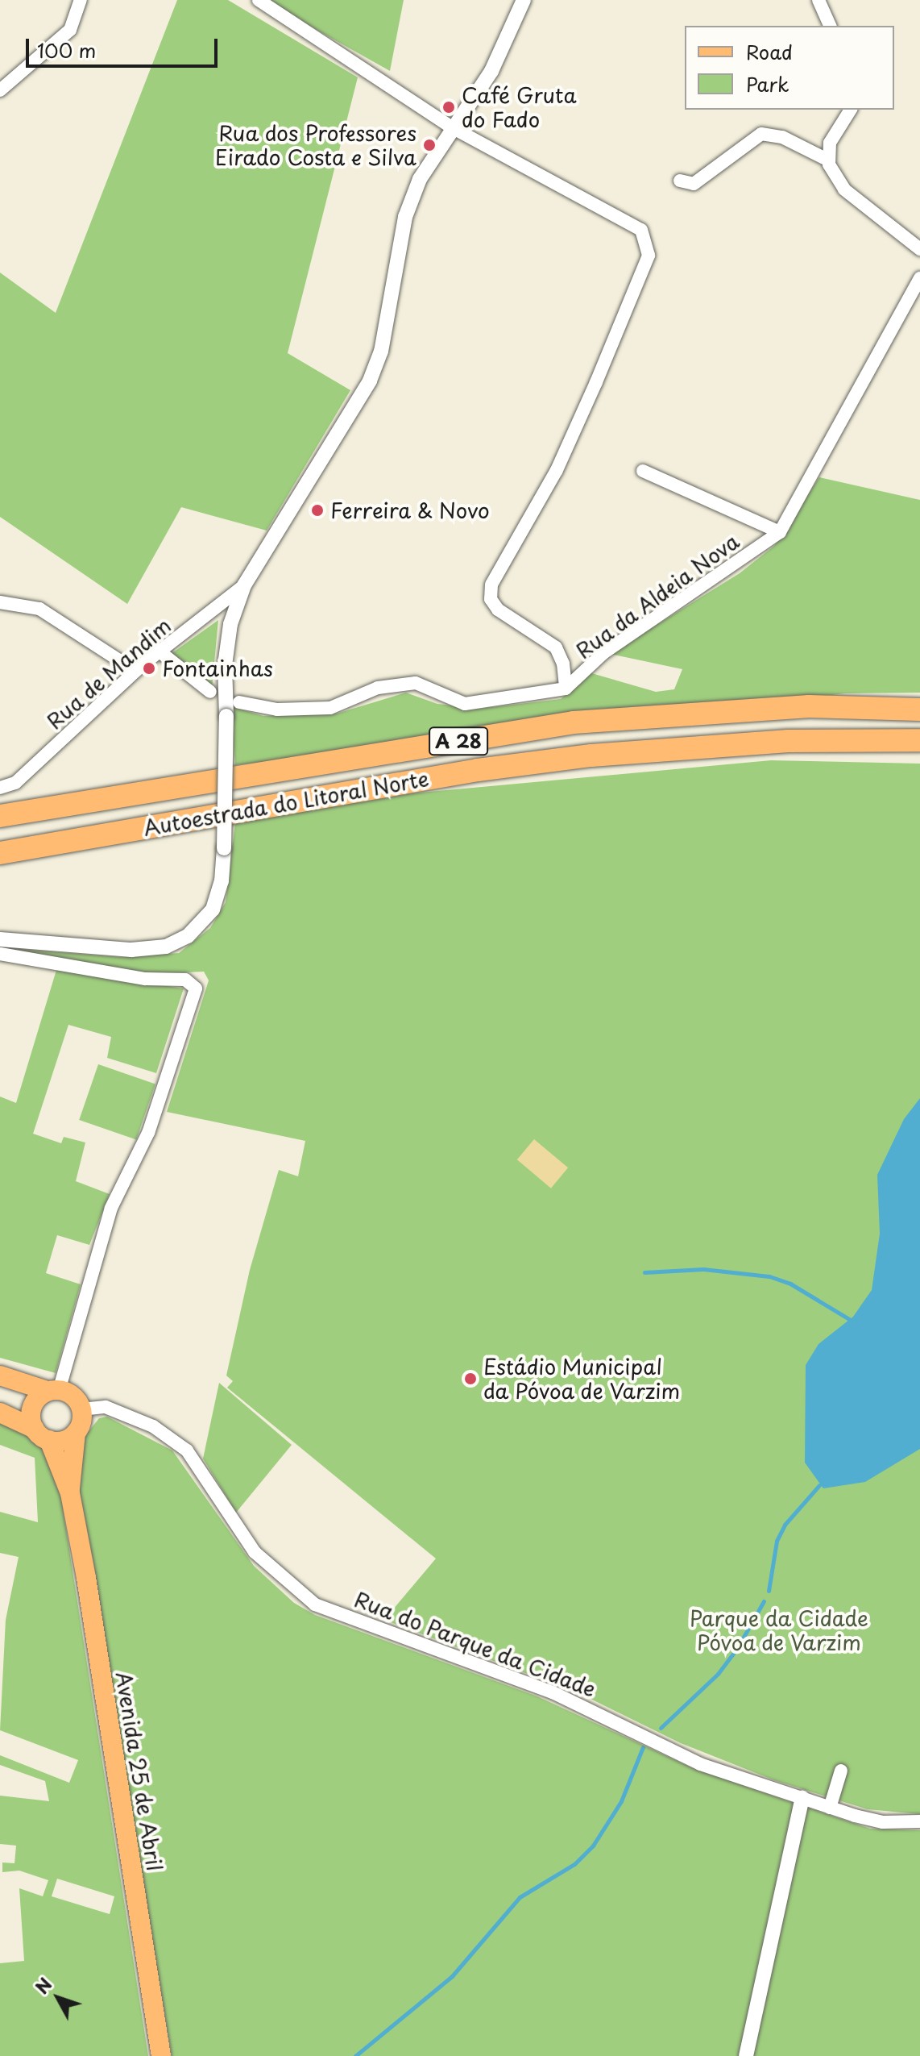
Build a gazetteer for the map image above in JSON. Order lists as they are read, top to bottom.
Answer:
{
  "streets": {
    "highway": ["A 28", "Autoestrada do Litoral Norte"],
    "main road": ["Avenida 25 de Abril"],
    "street": ["Rua da Aldeia Nova", "Rua de Mandim", "Rua do Parque da Cidade"]
  },
  "crossings": [
    ["Rua do Parque da Cidade", "Avenida 25 de Abril"]
  ],
  "parks": ["Parque da Cidade Póvoa de Varzim"],
  "places": [
    "Café Gruta do Fado",
    "Rua dos Professores Eirado Costa e Silva",
    "Ferreira & Novo",
    "Fontainhas",
    "Estádio Municipal da Póvoa de Varzim"
  ],
  "legend": ["Road", "Park"],
  "scale_bar": "100 m",
  "north": "top left"
}
